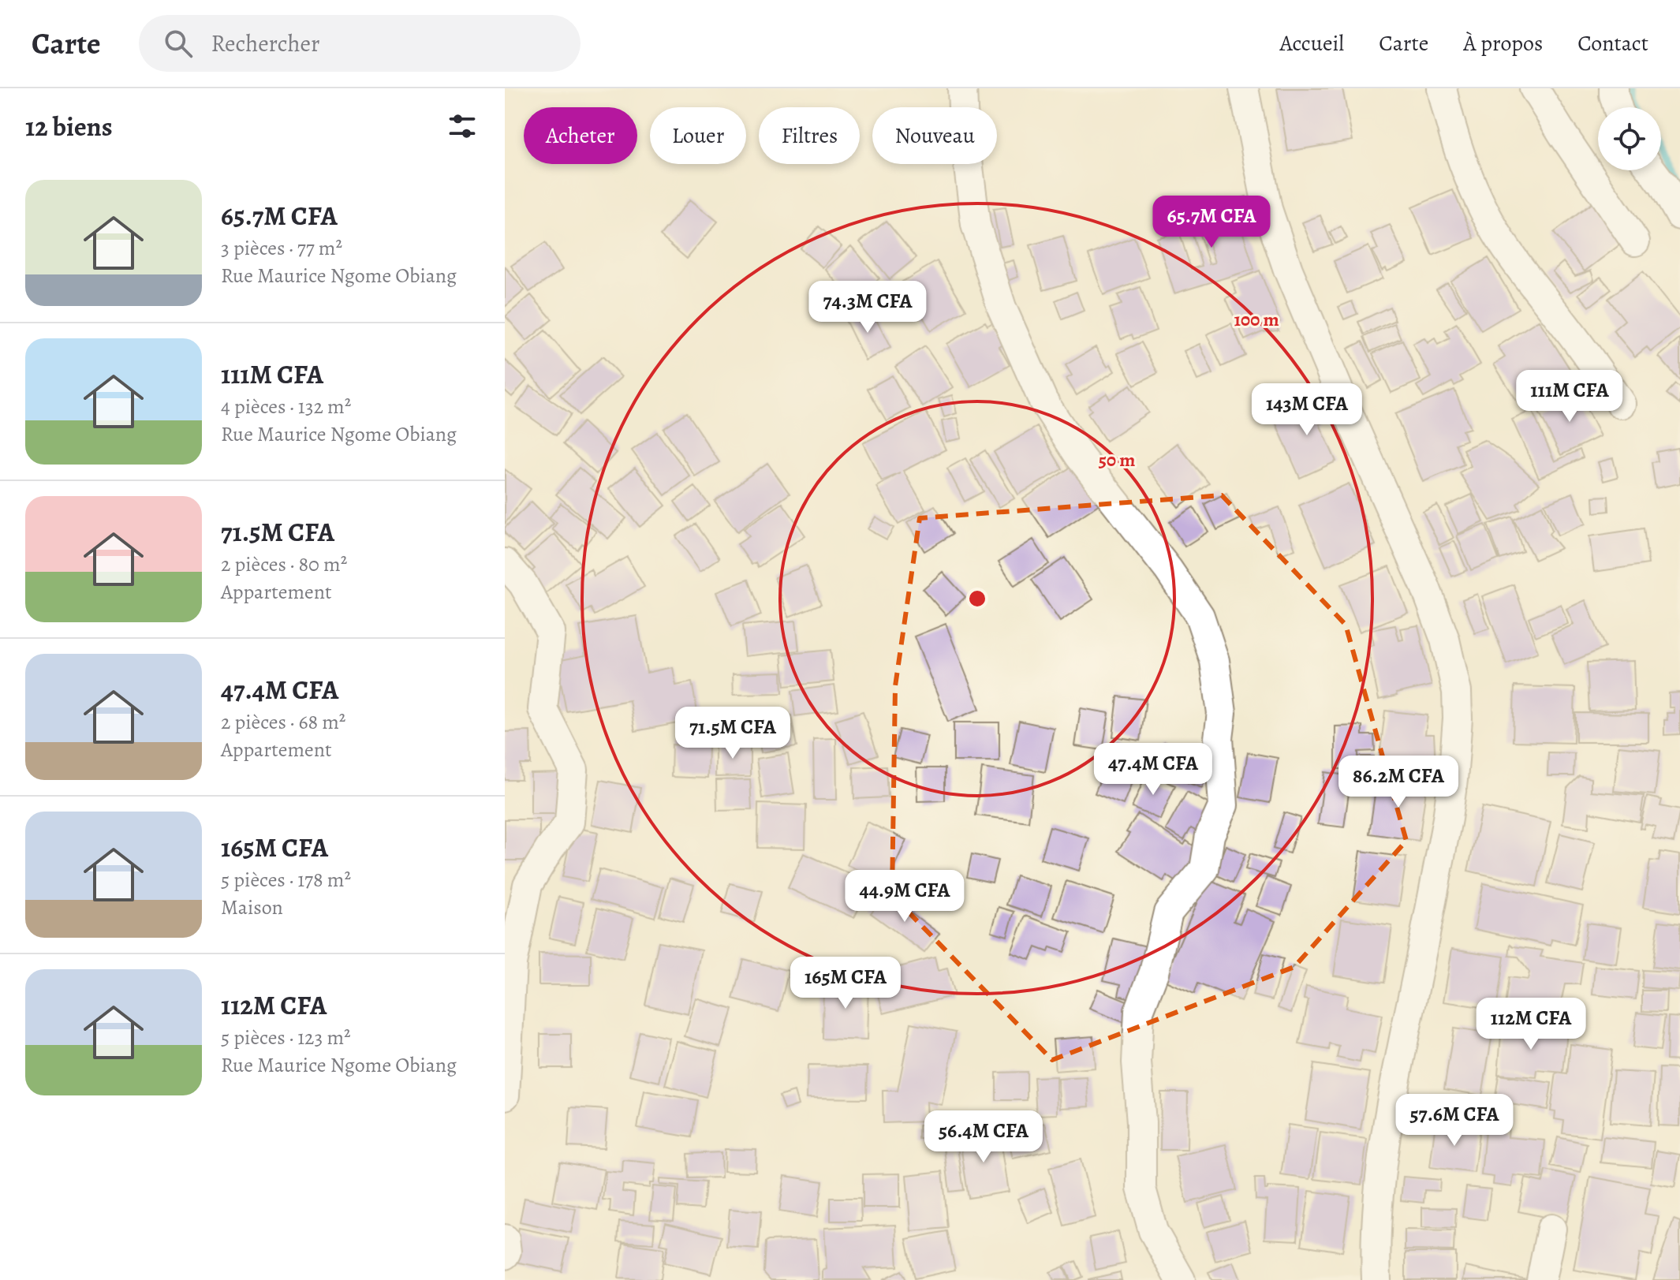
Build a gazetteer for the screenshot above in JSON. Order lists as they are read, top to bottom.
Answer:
{
  "page": {
    "header": "Carte",
    "search": "Rechercher",
    "nav": [
      "Accueil",
      "Carte",
      "À propos",
      "Contact"
    ],
    "heading": "12 biens",
    "chip": [
      "Acheter",
      "Louer",
      "Filtres",
      "Nouveau"
    ],
    "list": [
      {
        "name": "65.7M CFA",
        "note": "3 pièces · 77 m² · Rue Maurice Ngome Obiang"
      },
      {
        "name": "111M CFA",
        "note": "4 pièces · 132 m² · Rue Maurice Ngome Obiang"
      },
      {
        "name": "71.5M CFA",
        "note": "2 pièces · 80 m² · Appartement"
      },
      {
        "name": "47.4M CFA",
        "note": "2 pièces · 68 m² · Appartement"
      },
      {
        "name": "165M CFA",
        "note": "5 pièces · 178 m² · Maison"
      },
      {
        "name": "112M CFA",
        "note": "5 pièces · 123 m² · Rue Maurice Ngome Obiang"
      }
    ],
    "price": [
      "65.7M CFA",
      "74.3M CFA",
      "111M CFA",
      "143M CFA",
      "71.5M CFA",
      "47.4M CFA",
      "86.2M CFA",
      "44.9M CFA",
      "165M CFA",
      "112M CFA",
      "57.6M CFA",
      "56.4M CFA"
    ]
  },
  "rings": ["100 m", "50 m"]
}
